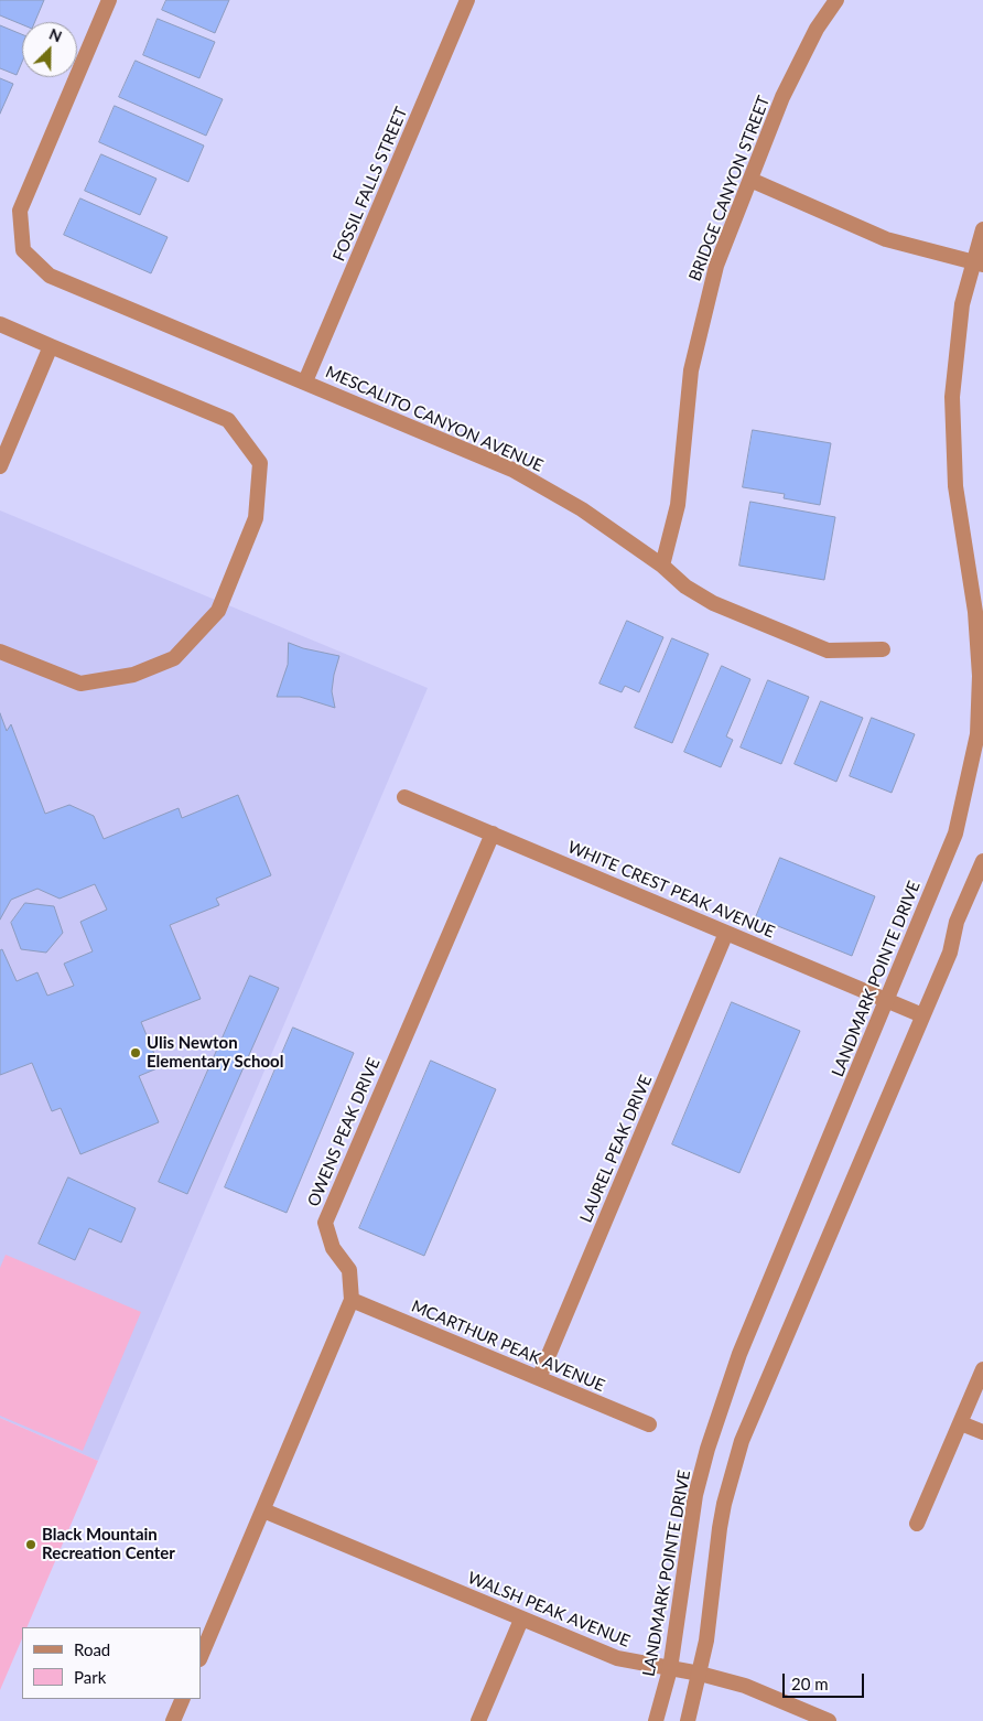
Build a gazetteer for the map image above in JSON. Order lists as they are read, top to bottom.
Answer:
{
  "streets": {
    "street": [
      "FOSSIL FALLS STREET",
      "BRIDGE CANYON STREET",
      "MESCALITO CANYON AVENUE",
      "WHITE CREST PEAK AVENUE",
      "LANDMARK POINTE DRIVE",
      "OWENS PEAK DRIVE",
      "LAUREL PEAK DRIVE",
      "MCARTHUR PEAK AVENUE",
      "WALSH PEAK AVENUE"
    ]
  },
  "crossings": [
    ["FOSSIL FALLS STREET", "MESCALITO CANYON AVENUE"],
    ["BRIDGE CANYON STREET", "MESCALITO CANYON AVENUE"],
    ["WHITE CREST PEAK AVENUE", "LANDMARK POINTE DRIVE"],
    ["WHITE CREST PEAK AVENUE", "OWENS PEAK DRIVE"],
    ["WHITE CREST PEAK AVENUE", "LAUREL PEAK DRIVE"],
    ["LANDMARK POINTE DRIVE", "WALSH PEAK AVENUE"],
    ["OWENS PEAK DRIVE", "MCARTHUR PEAK AVENUE"],
    ["OWENS PEAK DRIVE", "WALSH PEAK AVENUE"],
    ["LAUREL PEAK DRIVE", "MCARTHUR PEAK AVENUE"]
  ],
  "places": ["Ulis Newton Elementary School", "Black Mountain Recreation Center"],
  "legend": ["Road", "Park"],
  "scale_bar": "20 m",
  "north": "top right"
}
